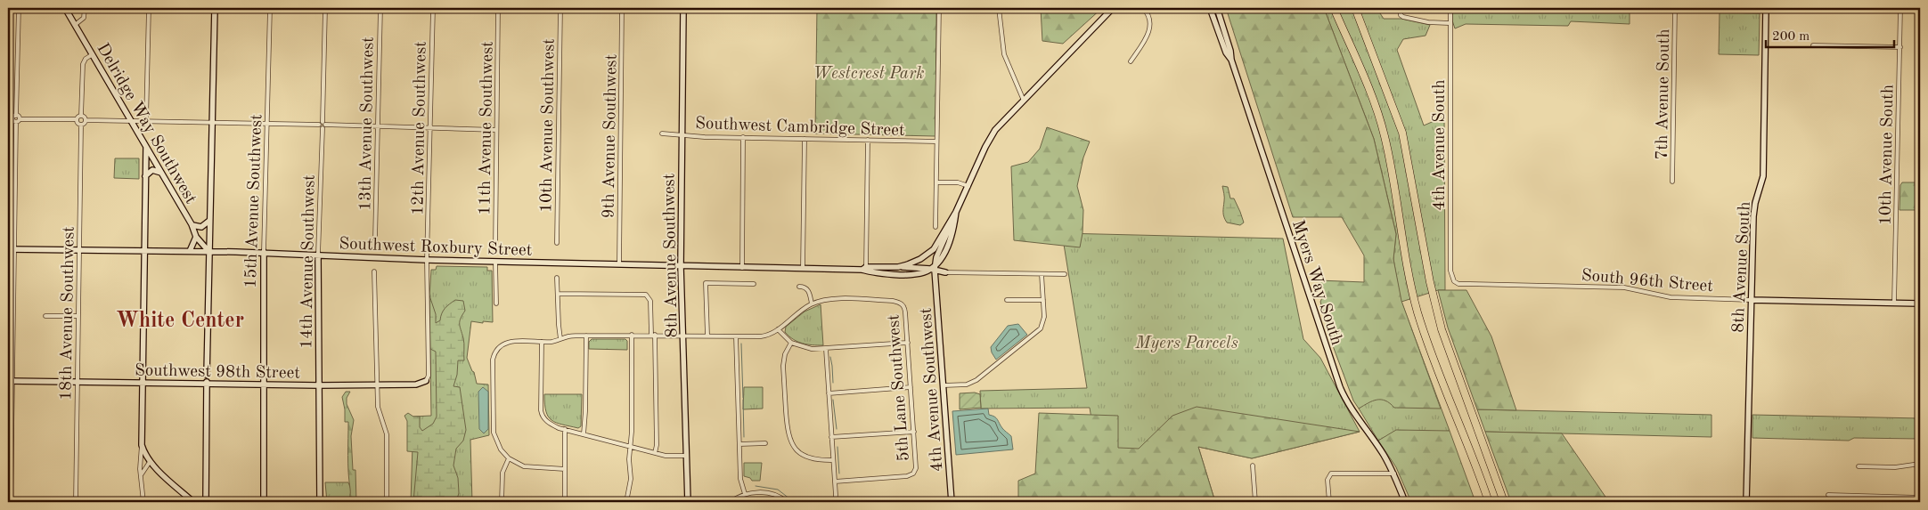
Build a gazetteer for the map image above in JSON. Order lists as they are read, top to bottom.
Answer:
{
  "streets": {
    "street": [
      "7th Avenue South",
      "Delridge Way Southwest",
      "13th Avenue Southwest",
      "10th Avenue Southwest",
      "Southwest Cambridge Street",
      "12th Avenue Southwest",
      "11th Avenue Southwest",
      "9th Avenue Southwest",
      "4th Avenue South",
      "10th Avenue South",
      "15th Avenue Southwest",
      "Southwest Roxbury Street",
      "8th Avenue Southwest",
      "14th Avenue Southwest",
      "8th Avenue South",
      "South 96th Street",
      "Myers Way South",
      "18th Avenue Southwest",
      "Southwest 98th Street",
      "5th Lane Southwest",
      "4th Avenue Southwest"
    ]
  },
  "crossings": [
    ["Delridge Way Southwest", "Southwest Roxbury Street"],
    ["Southwest Cambridge Street", "8th Avenue Southwest"],
    ["12th Avenue Southwest", "Southwest Roxbury Street"],
    ["12th Avenue Southwest", "Southwest 98th Street"],
    ["9th Avenue Southwest", "Southwest Roxbury Street"],
    ["4th Avenue South", "South 96th Street"],
    ["10th Avenue South", "South 96th Street"],
    ["15th Avenue Southwest", "Southwest Roxbury Street"],
    ["15th Avenue Southwest", "Southwest 98th Street"],
    ["Southwest Roxbury Street", "8th Avenue Southwest"],
    ["Southwest Roxbury Street", "14th Avenue Southwest"],
    ["Southwest Roxbury Street", "18th Avenue Southwest"],
    ["Southwest Roxbury Street", "4th Avenue Southwest"],
    ["14th Avenue Southwest", "Southwest 98th Street"],
    ["8th Avenue South", "South 96th Street"],
    ["18th Avenue Southwest", "Southwest 98th Street"]
  ],
  "districts": ["White Center"],
  "parks": ["Westcrest Park", "Myers Parcels"],
  "scale_bar": "200 m"
}
